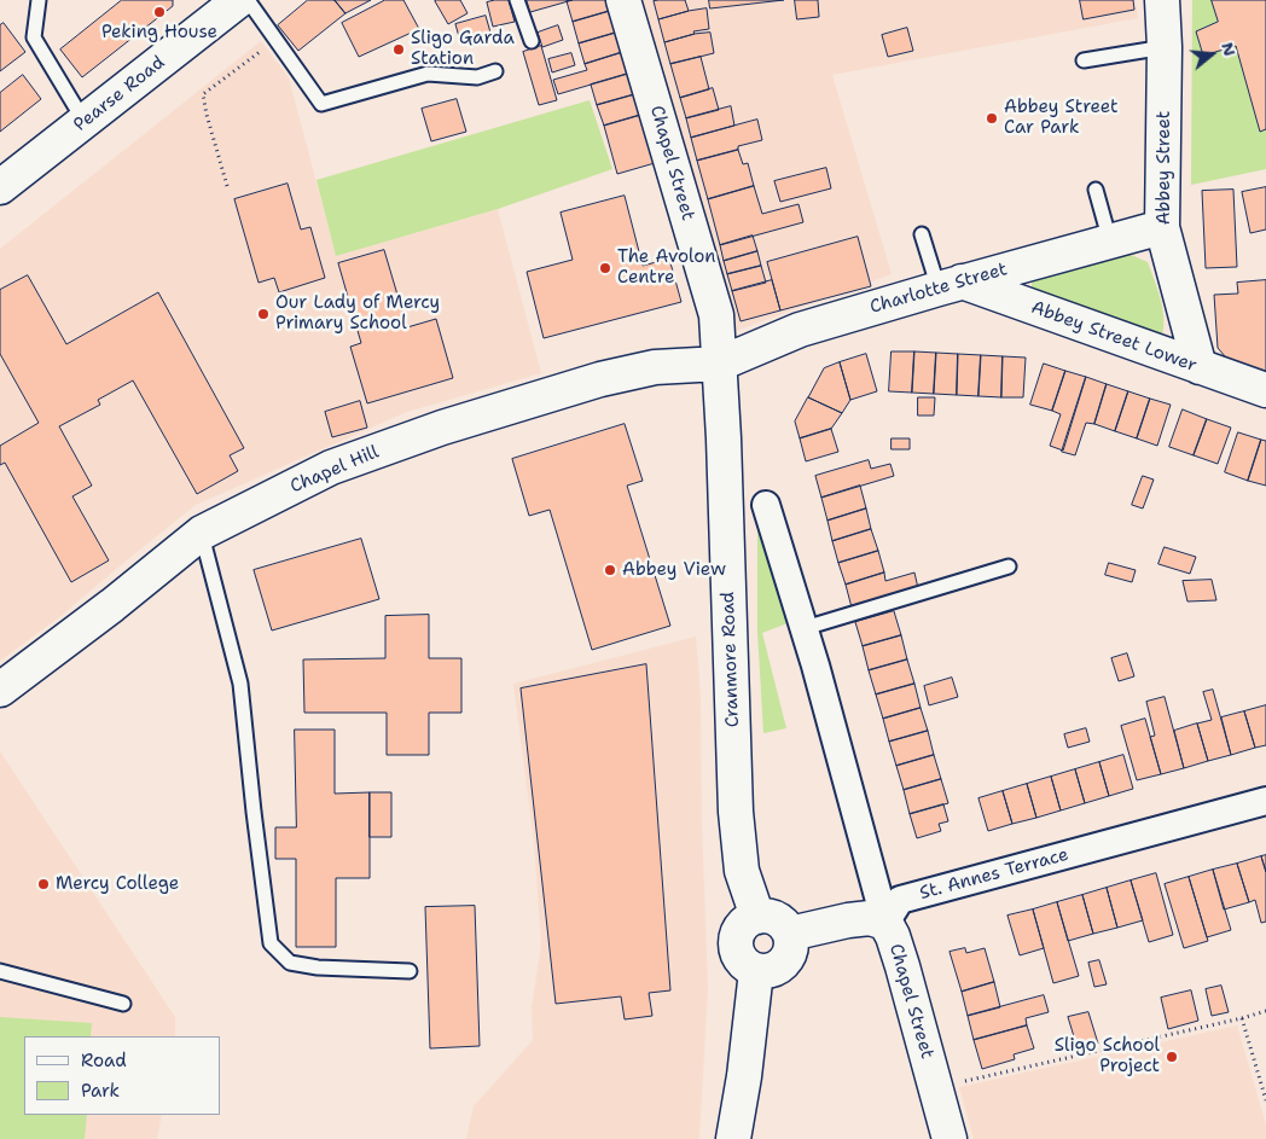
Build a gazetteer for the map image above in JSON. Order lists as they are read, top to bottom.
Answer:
{
  "streets": {
    "street": [
      "Pearse Road",
      "Chapel Street",
      "Abbey Street",
      "Charlotte Street",
      "Abbey Street Lower",
      "Chapel Hill",
      "Cranmore Road",
      "St. Annes Terrace"
    ]
  },
  "crossings": [
    ["Chapel Street", "Charlotte Street"],
    ["Chapel Street", "Chapel Hill"],
    ["Chapel Street", "Cranmore Road"],
    ["Chapel Street", "St. Annes Terrace"],
    ["Abbey Street", "Charlotte Street"],
    ["Abbey Street", "Abbey Street Lower"],
    ["Charlotte Street", "Abbey Street Lower"],
    ["Charlotte Street", "Chapel Hill"],
    ["Charlotte Street", "Cranmore Road"],
    ["Chapel Hill", "Cranmore Road"]
  ],
  "places": [
    "Peking House",
    "Sligo Garda Station",
    "Abbey Street Car Park",
    "The Avolon Centre",
    "Our Lady of Mercy Primary School",
    "Abbey View",
    "Mercy College",
    "Sligo School Project"
  ],
  "legend": ["Road", "Park"],
  "north": "right"
}
